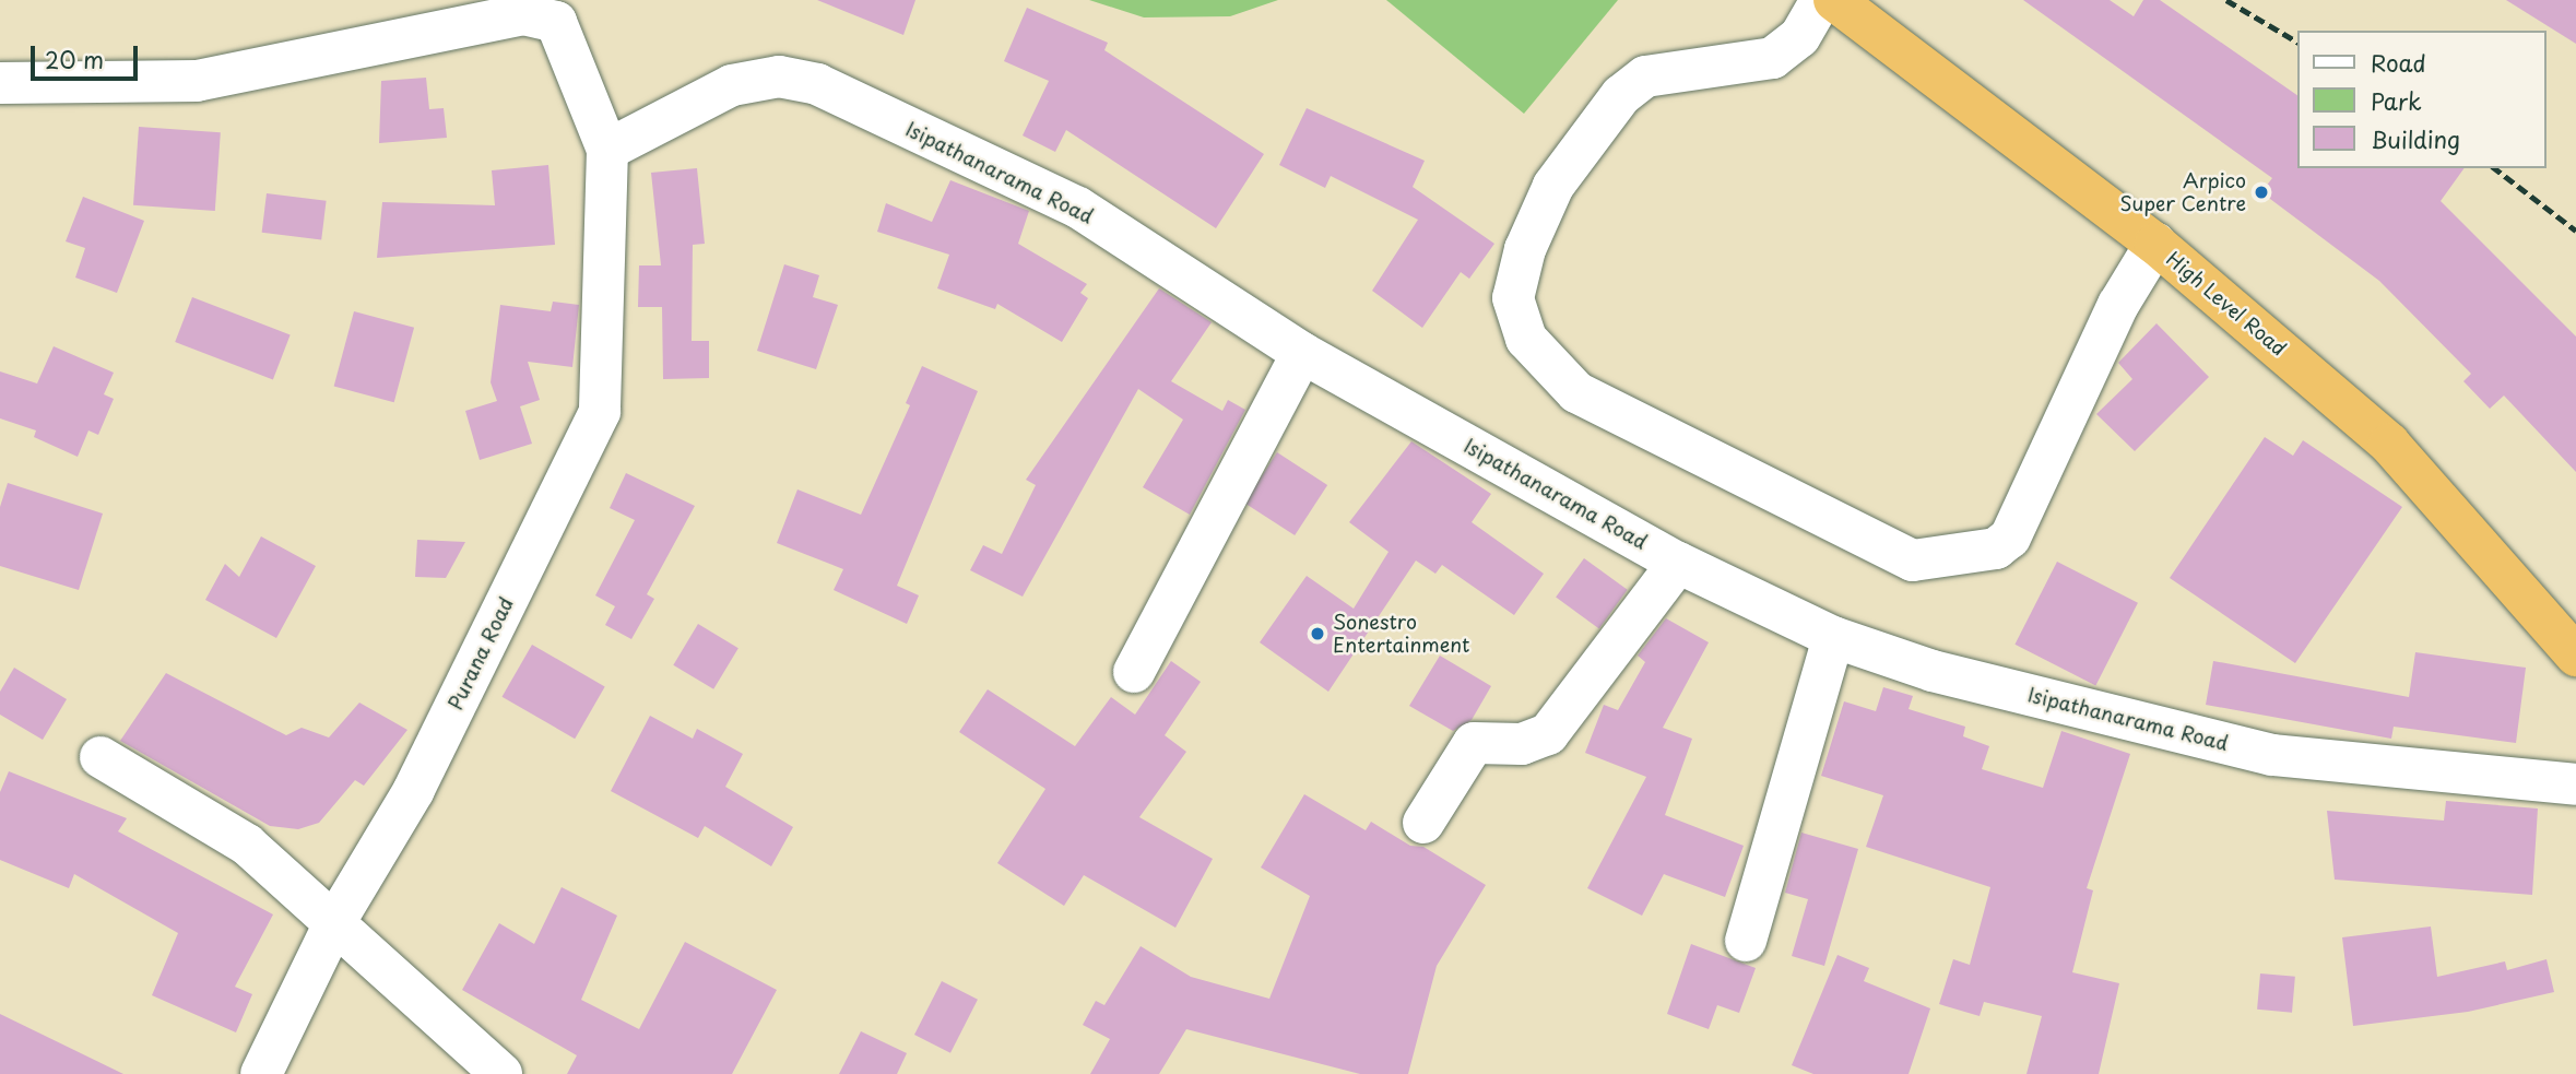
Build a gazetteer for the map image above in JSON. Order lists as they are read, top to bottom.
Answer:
{
  "streets": {
    "highway": ["High Level Road"],
    "street": ["Isipathanarama Road", "Purana Road"]
  },
  "crossings": [
    ["Isipathanarama Road", "Purana Road"]
  ],
  "places": ["Arpico Super Centre", "Sonestro Entertainment"],
  "legend": ["Road", "Park", "Building"],
  "scale_bar": "20 m"
}
